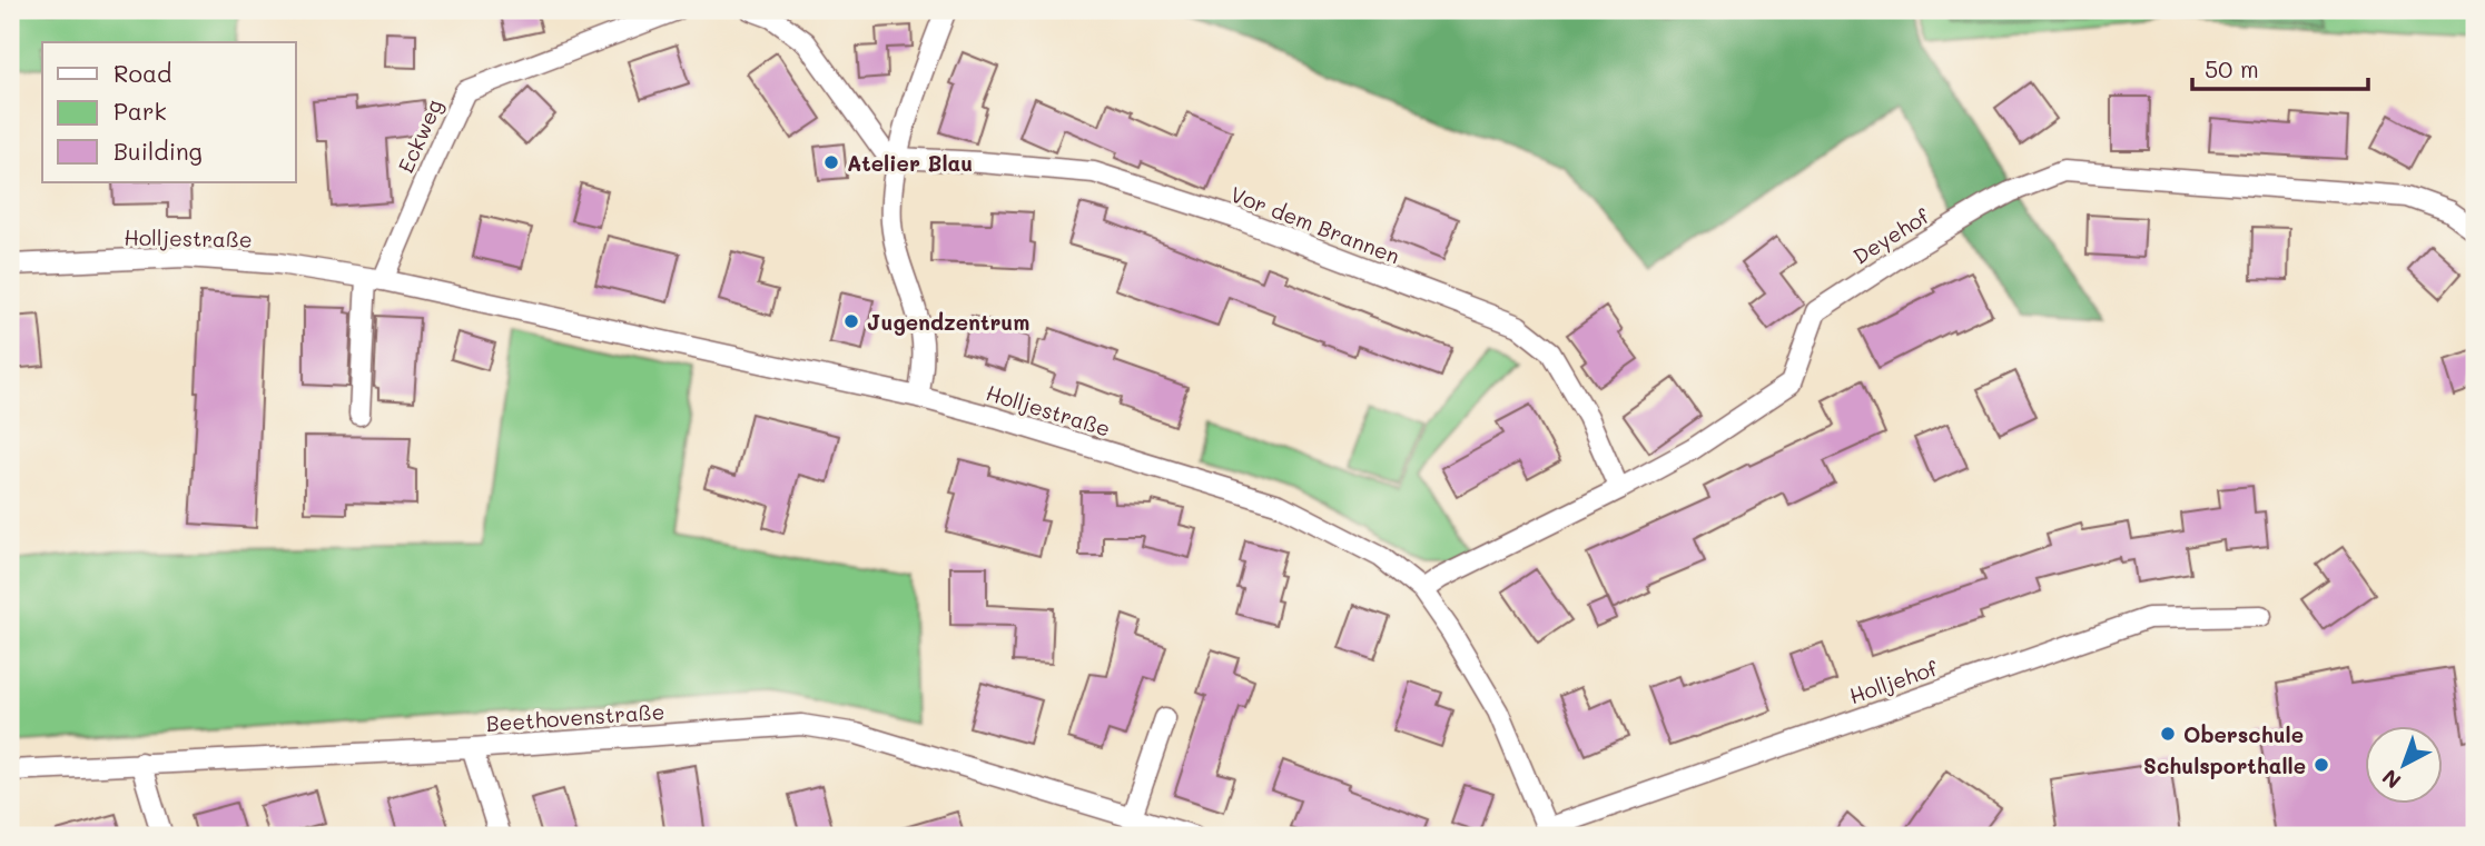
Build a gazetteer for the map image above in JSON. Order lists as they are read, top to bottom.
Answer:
{
  "streets": {
    "street": [
      "Eckweg",
      "Vor dem Brannen",
      "Deyehof",
      "Holljestraße",
      "Holljehof",
      "Beethovenstraße"
    ]
  },
  "crossings": [
    ["Eckweg", "Holljestraße"],
    ["Vor dem Brannen", "Deyehof"],
    ["Deyehof", "Holljestraße"],
    ["Holljestraße", "Holljehof"]
  ],
  "places": [
    "Atelier Blau",
    "Jugendzentrum",
    "Oberschule",
    "Schulsporthalle"
  ],
  "legend": ["Road", "Park", "Building"],
  "scale_bar": "50 m",
  "north": "bottom left"
}
